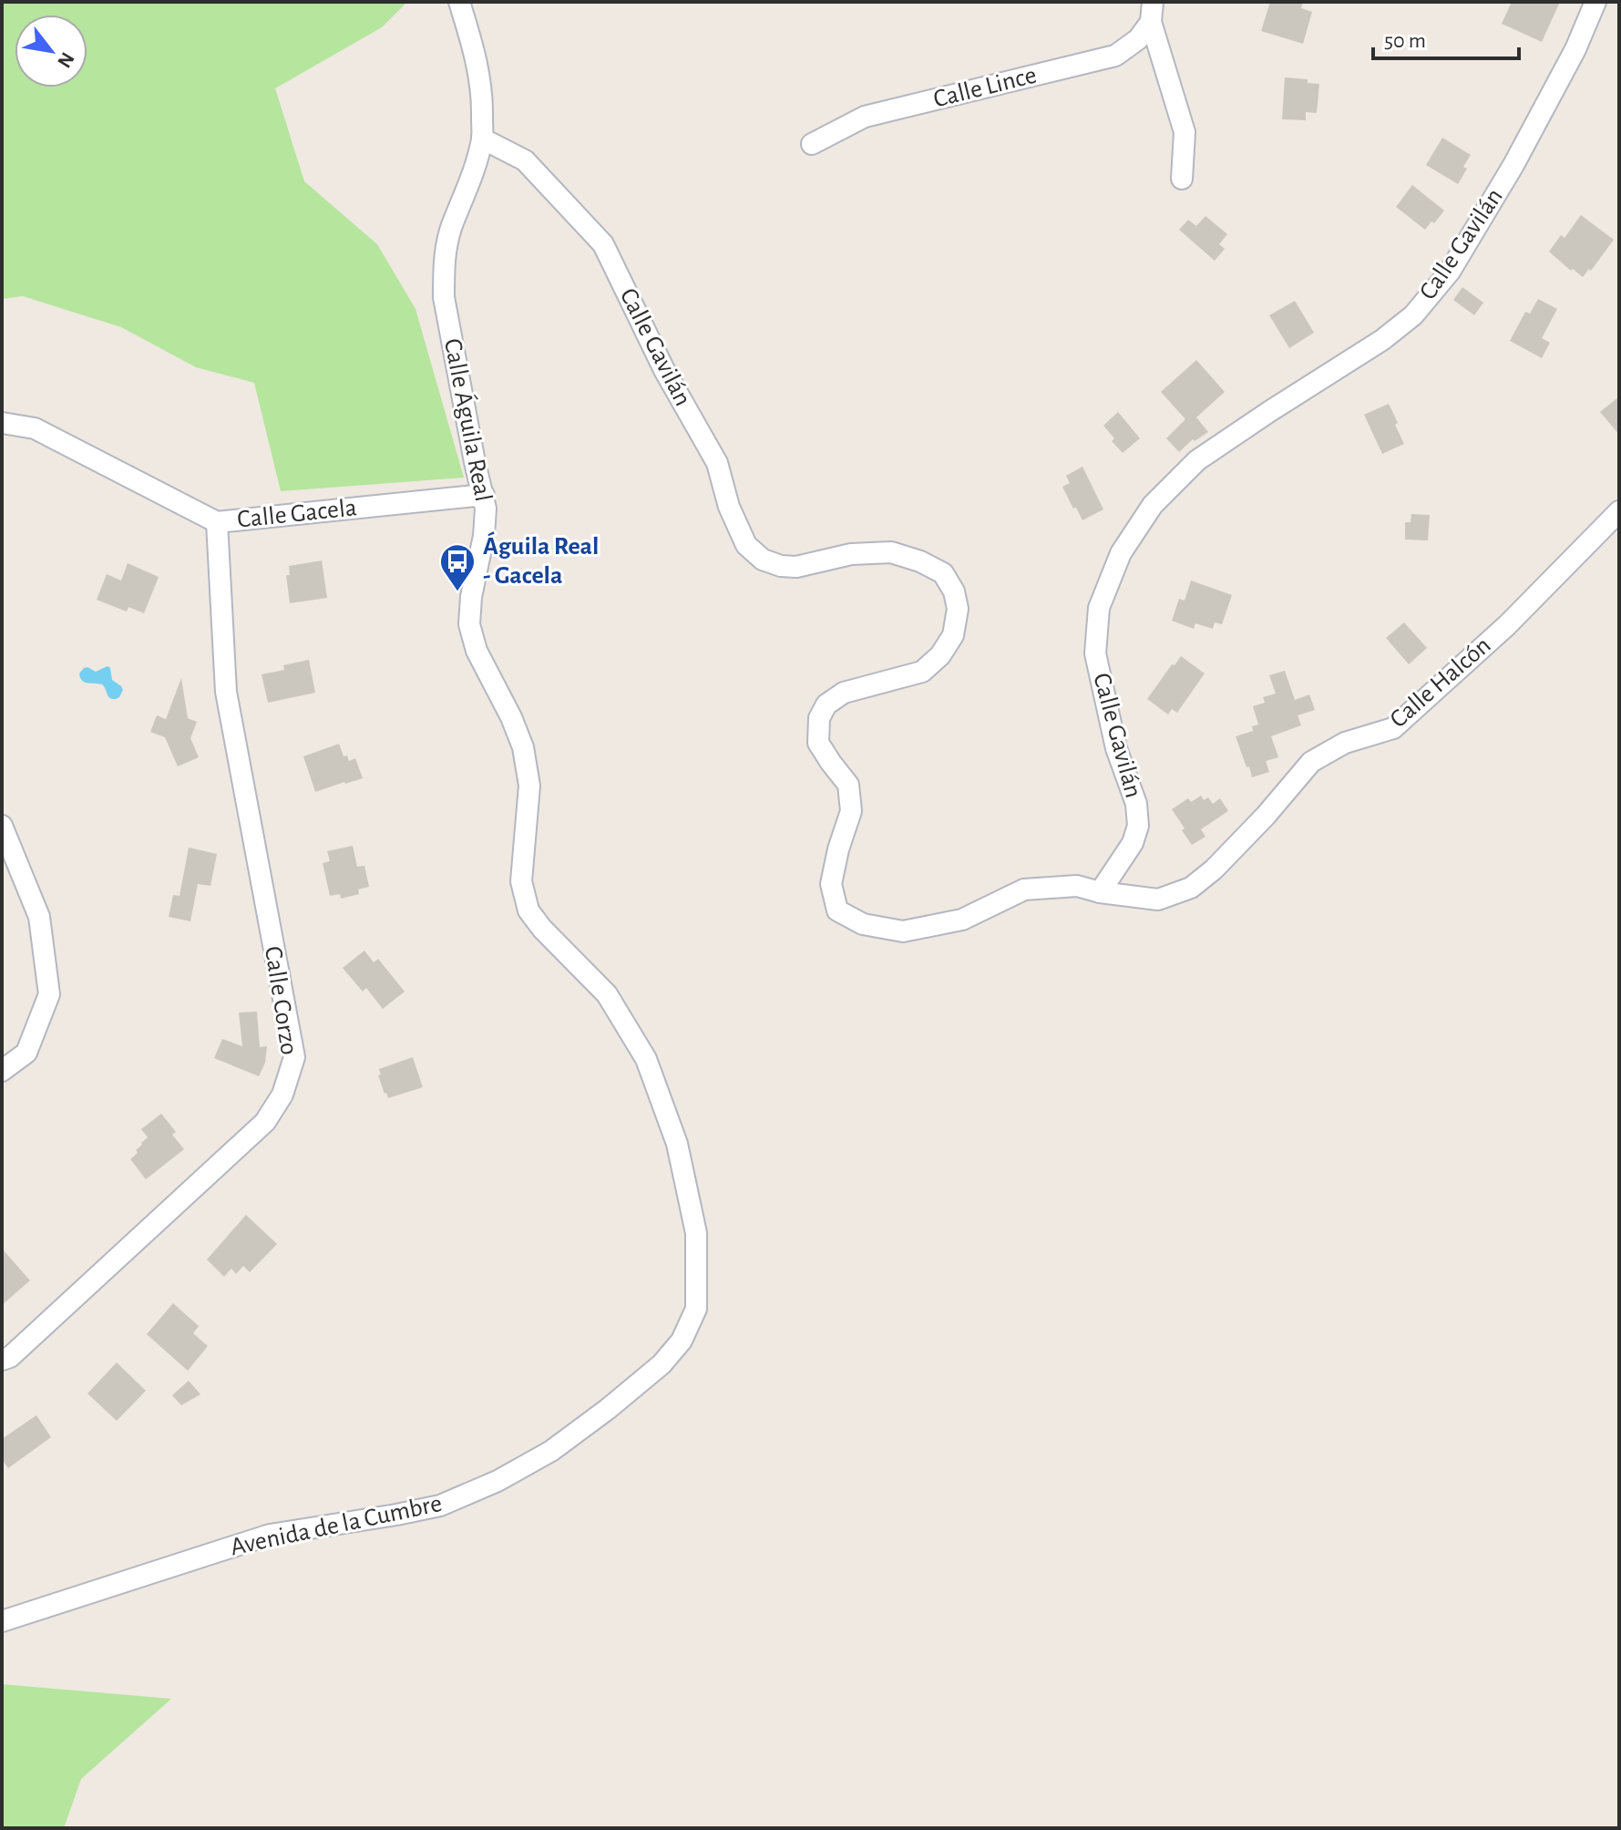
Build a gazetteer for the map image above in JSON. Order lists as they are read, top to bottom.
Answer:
{
  "streets": {
    "street": [
      "Calle Lince",
      "Calle Gavilán",
      "Calle Águila Real",
      "Calle Gacela",
      "Calle Halcón",
      "Calle Corzo",
      "Avenida de la Cumbre"
    ]
  },
  "crossings": [
    ["Calle Gavilán", "Calle Águila Real"],
    ["Calle Gavilán", "Calle Halcón"],
    ["Calle Águila Real", "Calle Gacela"],
    ["Calle Águila Real", "Avenida de la Cumbre"],
    ["Calle Gacela", "Calle Corzo"]
  ],
  "places": {
    "bus stop": ["Águila Real - Gacela"]
  },
  "scale_bar": "50 m",
  "north": "bottom right"
}
